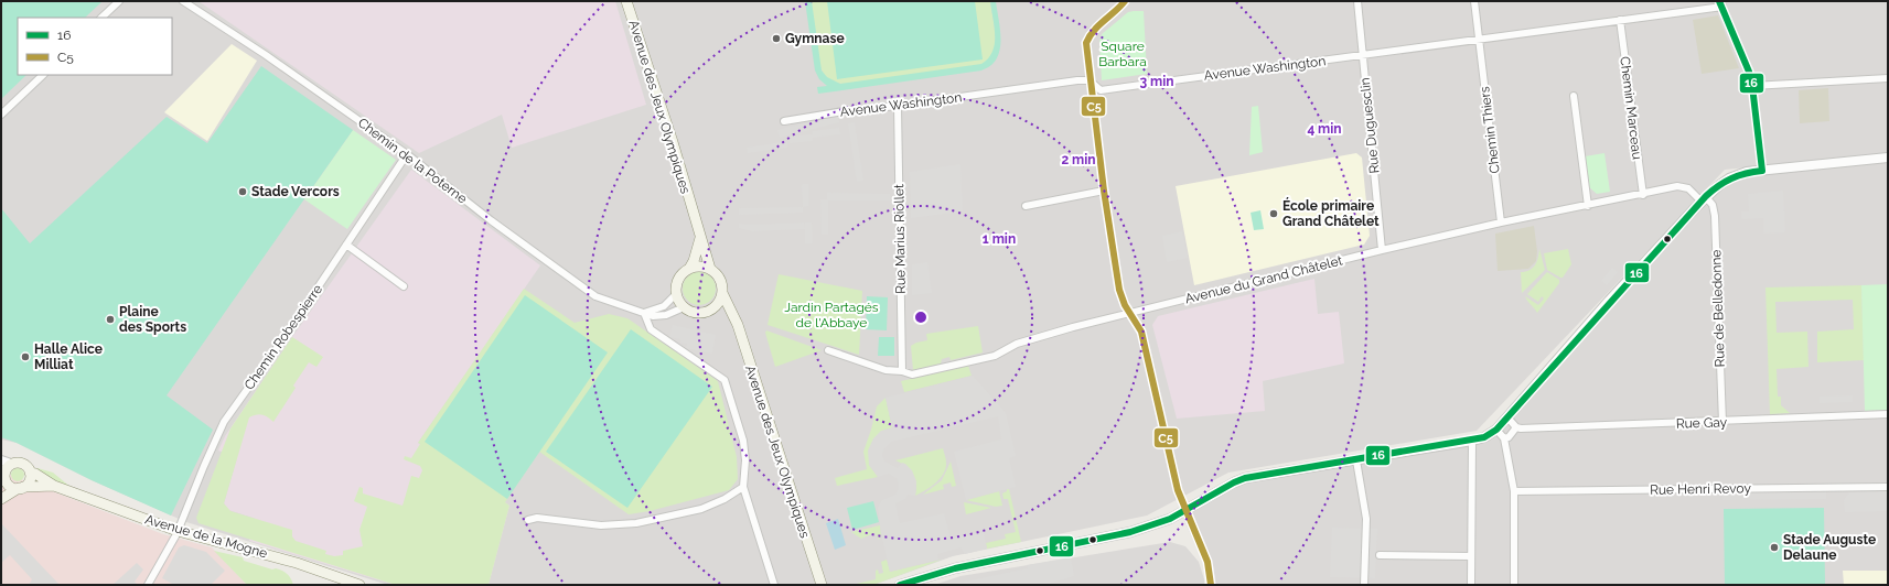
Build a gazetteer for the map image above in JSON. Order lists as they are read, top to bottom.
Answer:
{
  "streets": {
    "main road": ["Avenue des Jeux Olympiques", "Avenue de la Mogne"],
    "street": [
      "Avenue Washington",
      "Chemin Marceau",
      "Rue Duguesclin",
      "Chemin Thiers",
      "Chemin de la Poterne",
      "Rue Marius Riollet",
      "Avenue du Grand Châtelet",
      "Rue de Belledonne",
      "Chemin Robespierre",
      "Rue Gay",
      "Rue Henri Revoy"
    ]
  },
  "crossings": [
    ["Avenue Washington", "Chemin Marceau"],
    ["Avenue Washington", "Rue Duguesclin"],
    ["Avenue Washington", "Chemin Thiers"],
    ["Avenue Washington", "Rue Marius Riollet"],
    ["Avenue des Jeux Olympiques", "Chemin de la Poterne"],
    ["Chemin Marceau", "Avenue du Grand Châtelet"],
    ["Rue Duguesclin", "Avenue du Grand Châtelet"],
    ["Chemin Thiers", "Avenue du Grand Châtelet"],
    ["Chemin de la Poterne", "Chemin Robespierre"],
    ["Rue Marius Riollet", "Avenue du Grand Châtelet"],
    ["Avenue du Grand Châtelet", "Rue de Belledonne"],
    ["Rue de Belledonne", "Rue Gay"],
    ["Chemin Robespierre", "Avenue de la Mogne"]
  ],
  "parks": ["Square Barbara", "Jardin Partagés de l'Abbaye"],
  "places": [
    "Gymnase",
    "Stade Vercors",
    "École primaire Grand Châtelet",
    "Plaine des Sports",
    "Halle Alice Milliat",
    "Stade Auguste Delaune"
  ],
  "lines": ["transit line 16", "transit line C5"],
  "legend": ["16", "C5"],
  "rings": [
    "3 min",
    "4 min",
    "2 min",
    "1 min"
  ]
}
